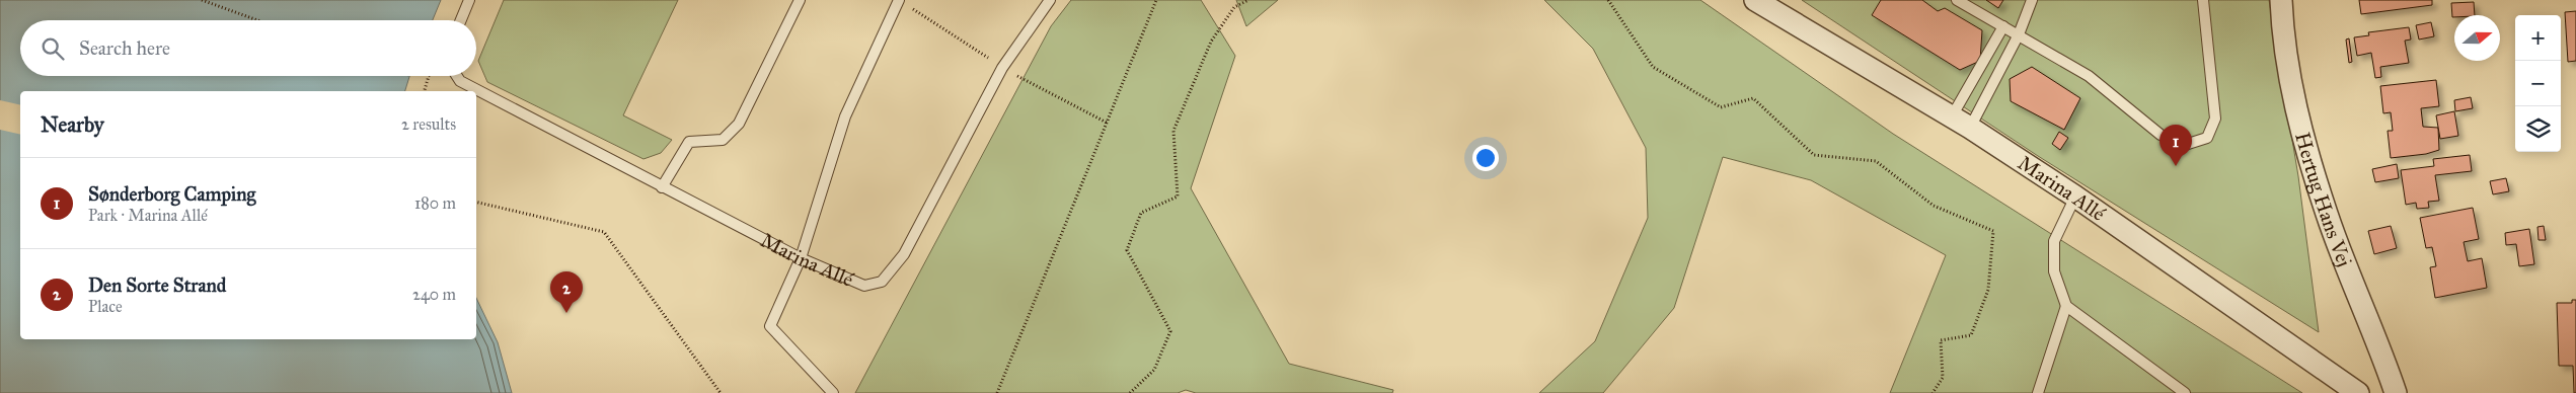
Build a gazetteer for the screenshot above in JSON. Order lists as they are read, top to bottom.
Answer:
{
  "streets": {
    "street": ["Marina Allé", "Hertug Hans Vej"]
  },
  "north": "right",
  "page": {
    "map_buttons": ["+", "−"],
    "search": "Search here",
    "heading": ["Nearby", "2 results"],
    "pins": ["1", "2"],
    "list": [
      {
        "mark": "1",
        "name": "Sønderborg Camping",
        "note": "Park · Marina Allé",
        "value": "180 m"
      },
      {
        "mark": "2",
        "name": "Den Sorte Strand",
        "note": "Place",
        "value": "240 m"
      }
    ]
  }
}
